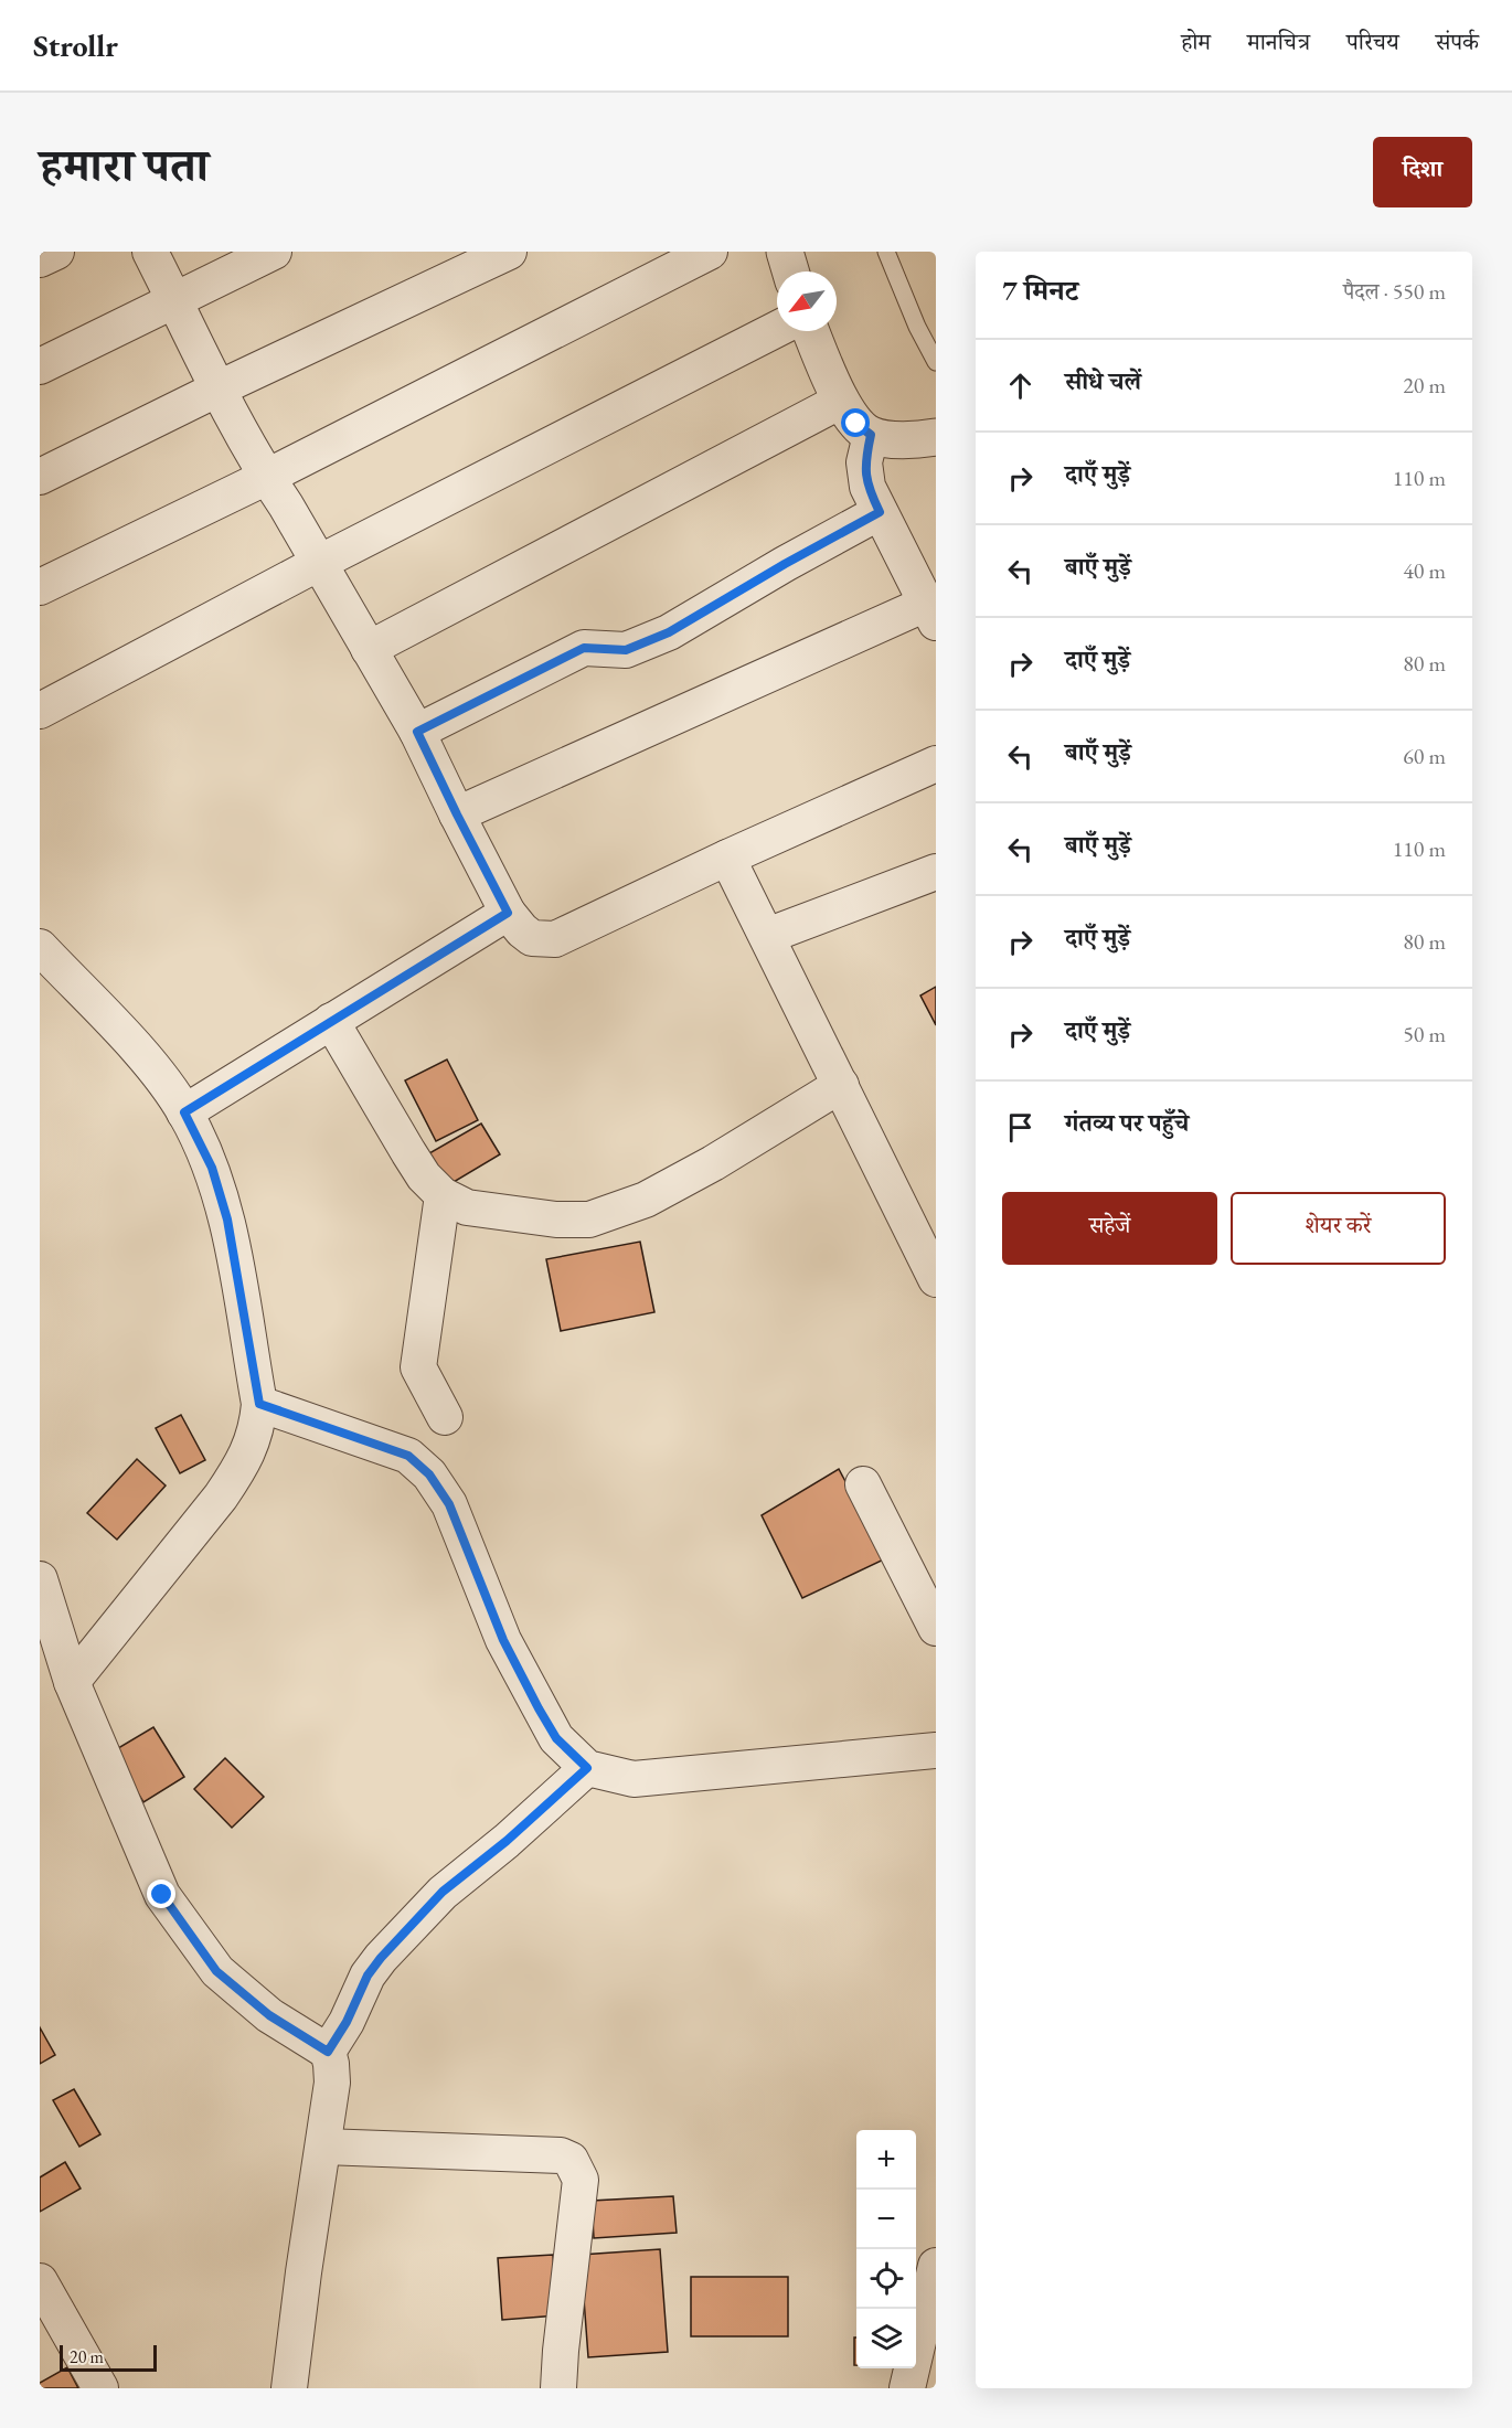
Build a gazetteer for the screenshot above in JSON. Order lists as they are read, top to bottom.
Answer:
{
  "scale_bar": "20 m",
  "north": "bottom left",
  "page": {
    "header": "Strollr",
    "nav": [
      "होम",
      "मानचित्र",
      "परिचय",
      "संपर्क"
    ],
    "title": "हमारा पता",
    "buttons": [
      "दिशा",
      ["सहेजें", "शेयर करें"]
    ],
    "heading": ["7 मिनट", "पैदल · 550 m"],
    "list": [
      ["सीधे चलें", "20 m"],
      ["दाएँ मुड़ें", "110 m"],
      ["बाएँ मुड़ें", "40 m"],
      ["दाएँ मुड़ें", "80 m"],
      ["बाएँ मुड़ें", "60 m"],
      ["बाएँ मुड़ें", "110 m"],
      ["दाएँ मुड़ें", "80 m"],
      ["दाएँ मुड़ें", "50 m"],
      "गंतव्य पर पहुँचे"
    ],
    "map_buttons": ["+", "−"],
    "scale": "20 m"
  }
}
